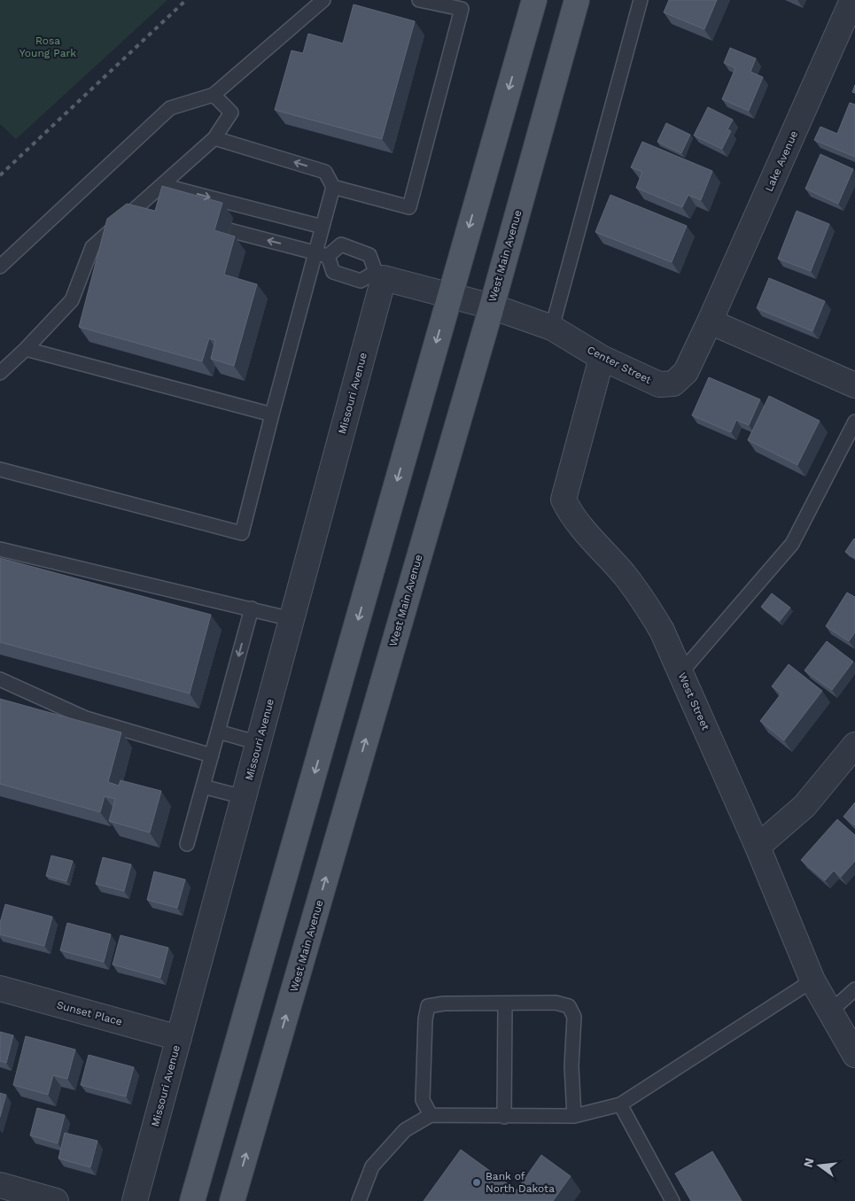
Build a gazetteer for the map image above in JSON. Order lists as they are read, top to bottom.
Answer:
{
  "streets": {
    "main road": ["West Main Avenue"],
    "street": [
      "Lake Avenue",
      "Center Street",
      "Missouri Avenue",
      "West Street",
      "Sunset Place"
    ]
  },
  "crossings": [
    ["Lake Avenue", "Center Street"],
    ["West Main Avenue", "Center Street"],
    ["Center Street", "Missouri Avenue"],
    ["Center Street", "West Street"],
    ["Missouri Avenue", "Sunset Place"]
  ],
  "parks": ["Rosa Young Park"],
  "places": ["Bank of North Dakota"],
  "north": "left"
}
